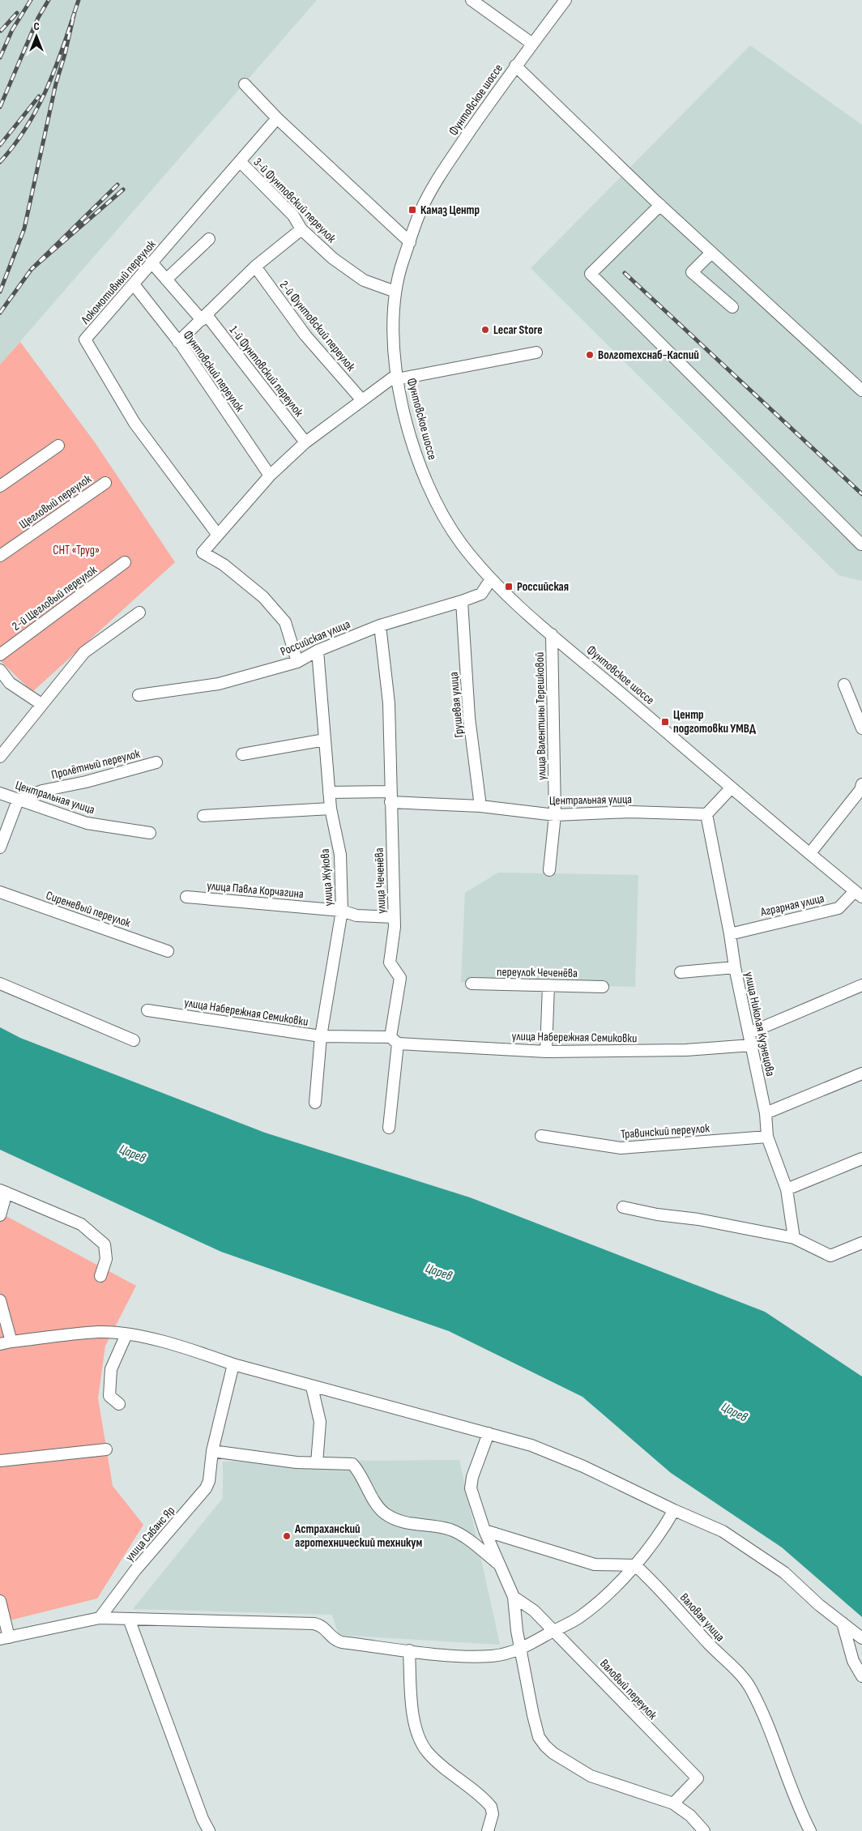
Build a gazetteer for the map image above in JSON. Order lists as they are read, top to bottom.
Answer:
{
  "streets": {
    "street": [
      "Фунтовское шоссе",
      "3-й Фунтовский переулок",
      "Локомотивный переулок",
      "2-й Фунтовский переулок",
      "Фунтовский переулок",
      "1-й Фунтовский переулок",
      "Щегловый переулок",
      "2-й Щегловый переулок",
      "Российская улица",
      "Грушевая улица",
      "улица Валентины Терешковой",
      "Пролётный переулок",
      "Центральная улица",
      "улица Жукова",
      "улица Чеченёва",
      "улица Павла Корчагина",
      "Аграрная улица",
      "Сиреневый переулок",
      "переулок Чеченёва",
      "улица Набережная Семиковки",
      "улица Николая Кузнецова",
      "Травинский переулок",
      "улица Сабанс Яр",
      "Валовая улица",
      "Валовый переулок"
    ]
  },
  "crossings": [
    ["Фунтовское шоссе", "3-й Фунтовский переулок"],
    ["Фунтовское шоссе", "Российская улица"],
    ["Фунтовское шоссе", "улица Валентины Терешковой"],
    ["Фунтовское шоссе", "Аграрная улица"],
    ["3-й Фунтовский переулок", "Локомотивный переулок"],
    ["Локомотивный переулок", "Фунтовский переулок"],
    ["Локомотивный переулок", "1-й Фунтовский переулок"],
    ["Российская улица", "Грушевая улица"],
    ["Российская улица", "улица Жукова"],
    ["Российская улица", "улица Чеченёва"],
    ["Грушевая улица", "Центральная улица"],
    ["улица Валентины Терешковой", "Центральная улица"],
    ["Пролётный переулок", "Центральная улица"],
    ["Центральная улица", "улица Жукова"],
    ["Центральная улица", "улица Чеченёва"],
    ["Центральная улица", "улица Николая Кузнецова"],
    ["улица Жукова", "улица Павла Корчагина"],
    ["улица Жукова", "улица Набережная Семиковки"],
    ["улица Чеченёва", "улица Павла Корчагина"],
    ["улица Чеченёва", "улица Набережная Семиковки"],
    ["Аграрная улица", "улица Николая Кузнецова"],
    ["улица Набережная Семиковки", "улица Николая Кузнецова"],
    ["улица Николая Кузнецова", "Травинский переулок"]
  ],
  "water": ["Царев"],
  "parks": ["СНТ «Труд»"],
  "places": {
    "transit": ["Камаз Центр", "Российская", "Центр подготовки УМВД"],
    "other": ["Lecar Store", "Волготехснаб-Каспий", "Астраханский агротехнический техникум"]
  },
  "north": "top"
}
